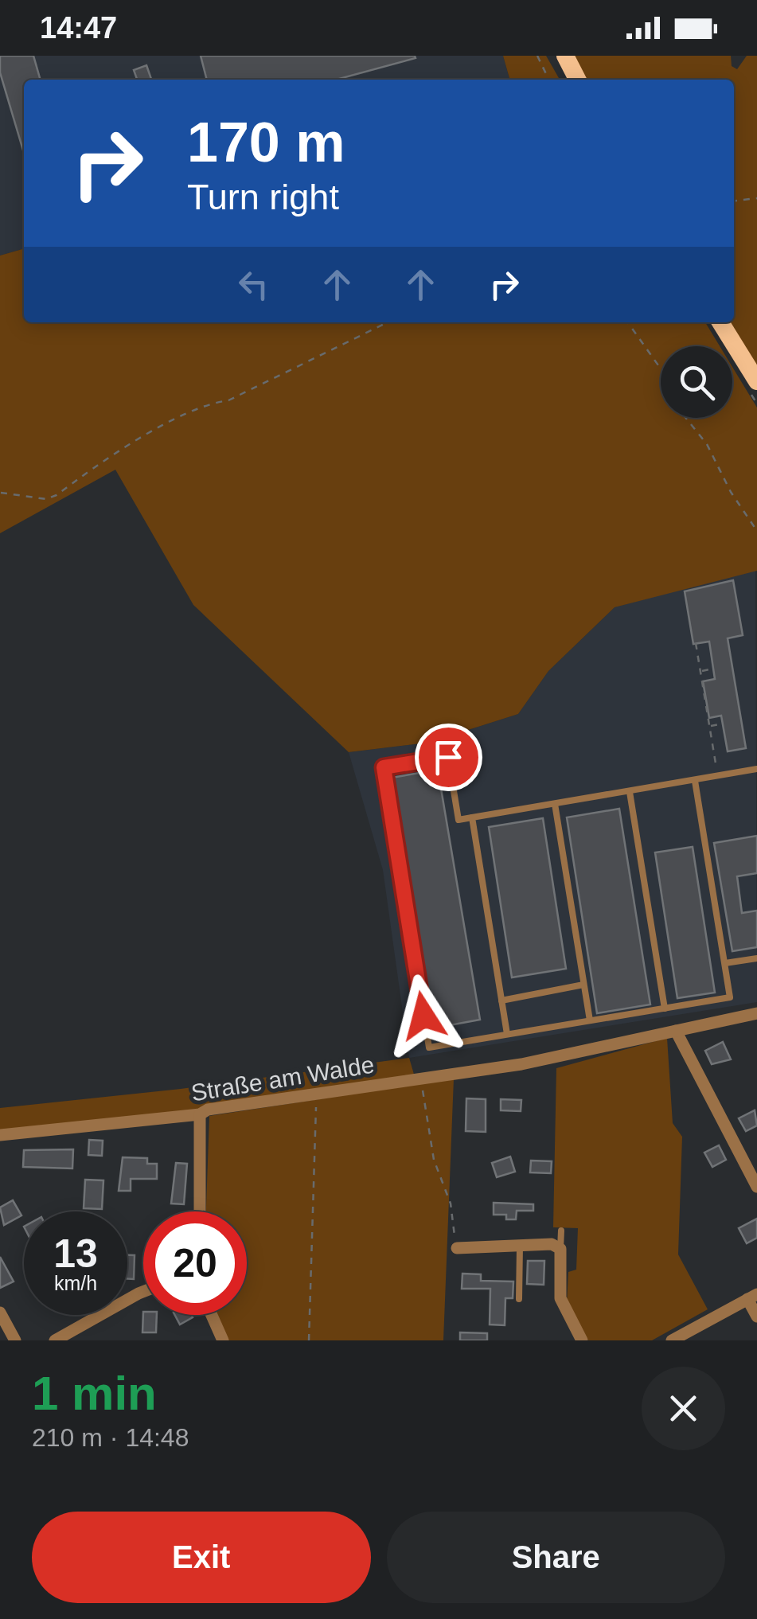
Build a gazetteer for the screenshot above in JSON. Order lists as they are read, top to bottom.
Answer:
{
  "streets": {
    "street": ["Straße am Walde"]
  },
  "page": {
    "status": "14:47",
    "turn": ["170 m", "Turn right"],
    "speed": "13 km/h",
    "limit": "20",
    "heading": ["1 min", "210 m · 14:48"],
    "buttons": ["Exit", "Share"]
  }
}
